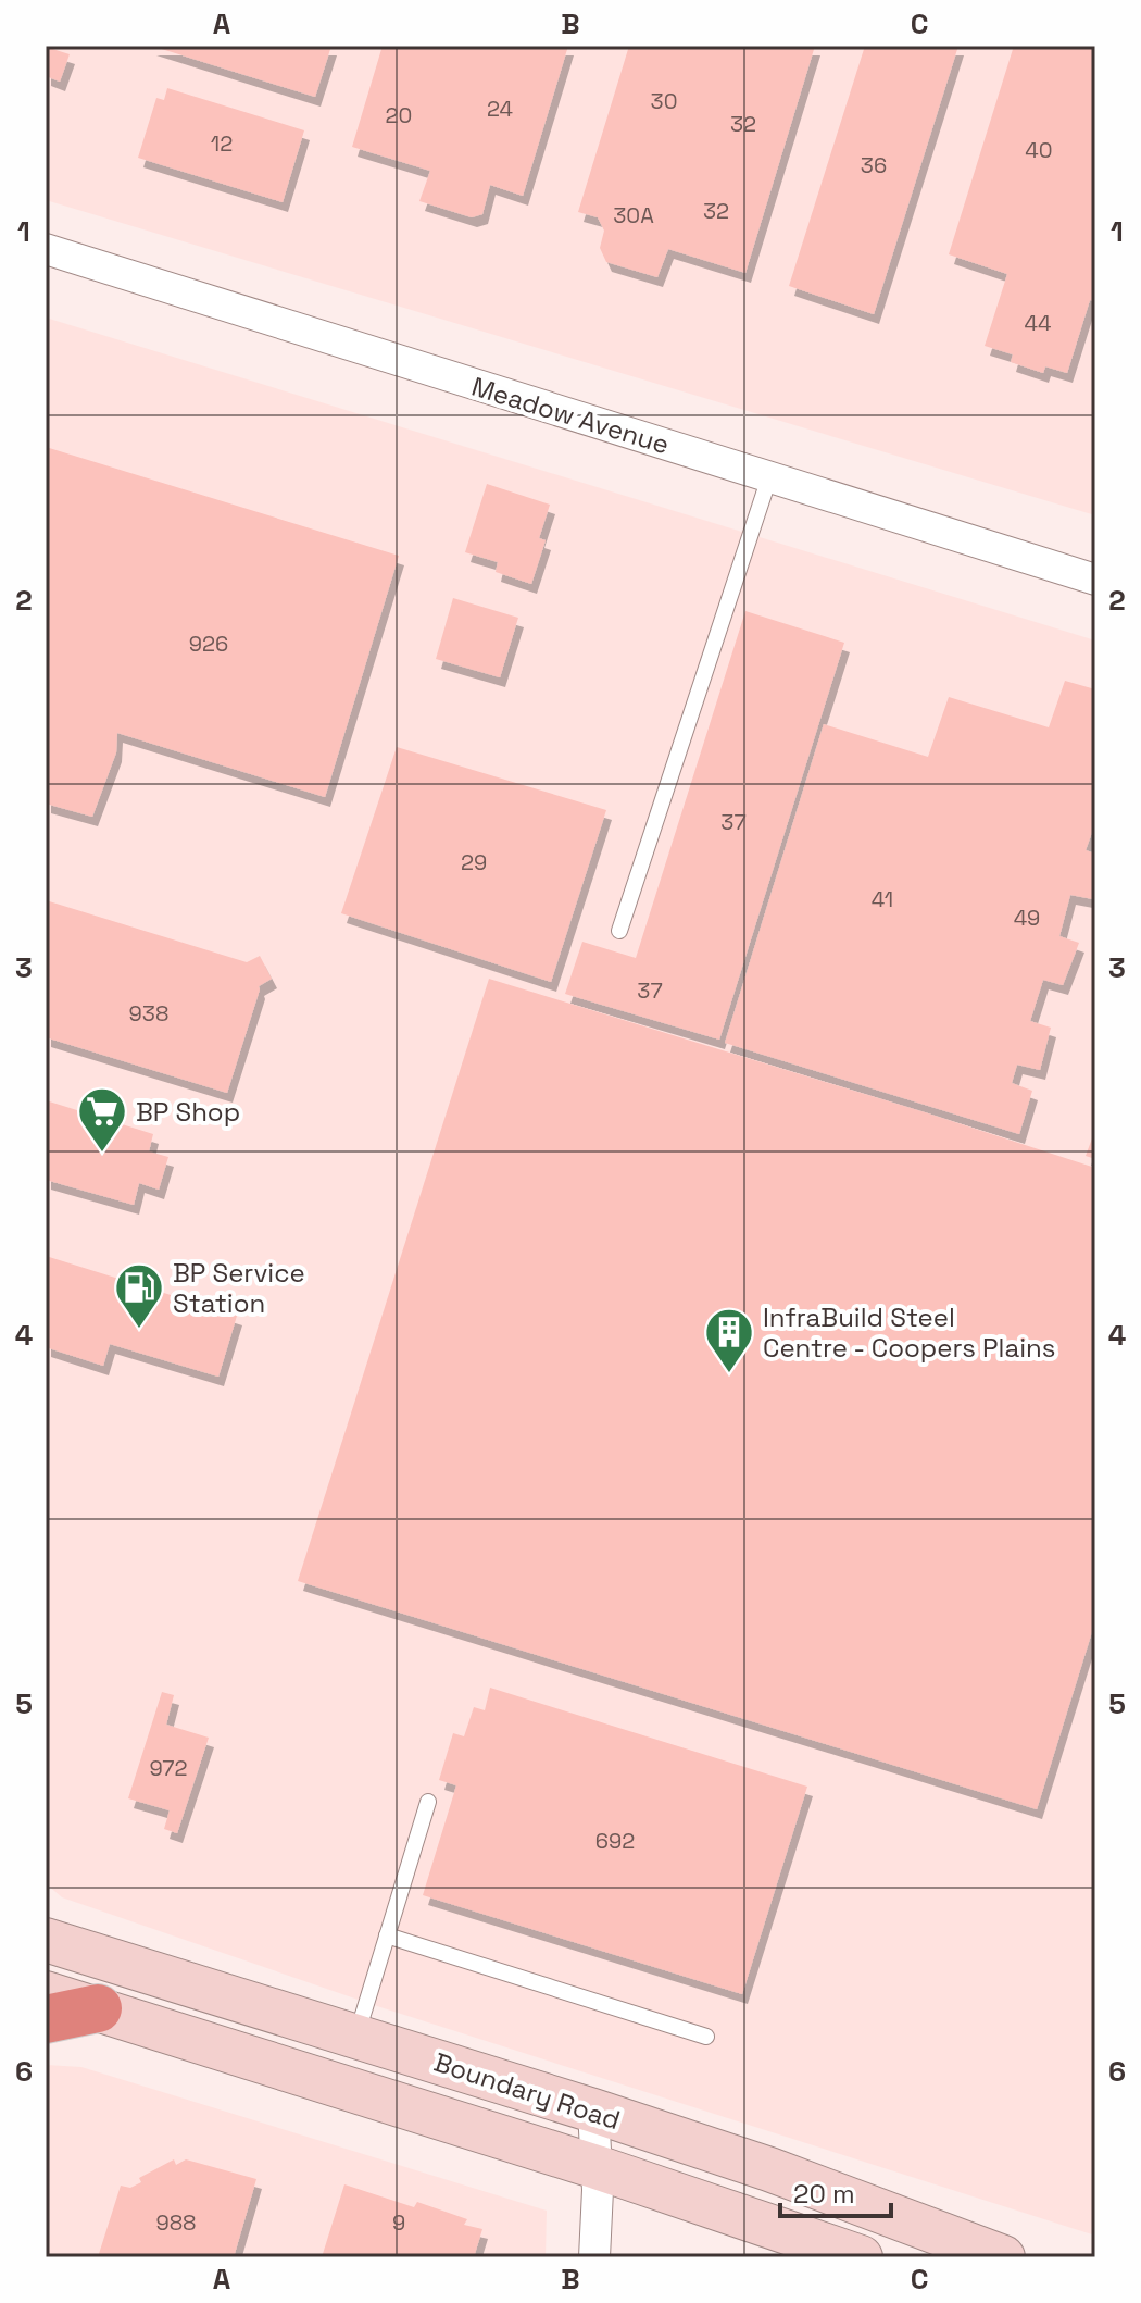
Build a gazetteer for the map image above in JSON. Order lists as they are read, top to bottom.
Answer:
{
  "streets": {
    "main road": ["Boundary Road"],
    "street": ["Meadow Avenue"]
  },
  "places": {
    "supermarket": ["BP Shop"],
    "fuel station": ["BP Service Station"],
    "building": ["InfraBuild Steel Centre - Coopers Plains"]
  },
  "house_numbers": [
    "30",
    "24",
    "20",
    "32",
    "12",
    "40",
    "36",
    "32",
    "30A",
    "44",
    "926",
    "37",
    "29",
    "41",
    "49",
    "37",
    "938",
    "972",
    "692",
    "988",
    "9"
  ],
  "scale_bar": "20 m",
  "grid": {
    "columns": ["A", "B", "C"],
    "rows": [
      "1",
      "2",
      "3",
      "4",
      "5",
      "6"
    ]
  }
}
